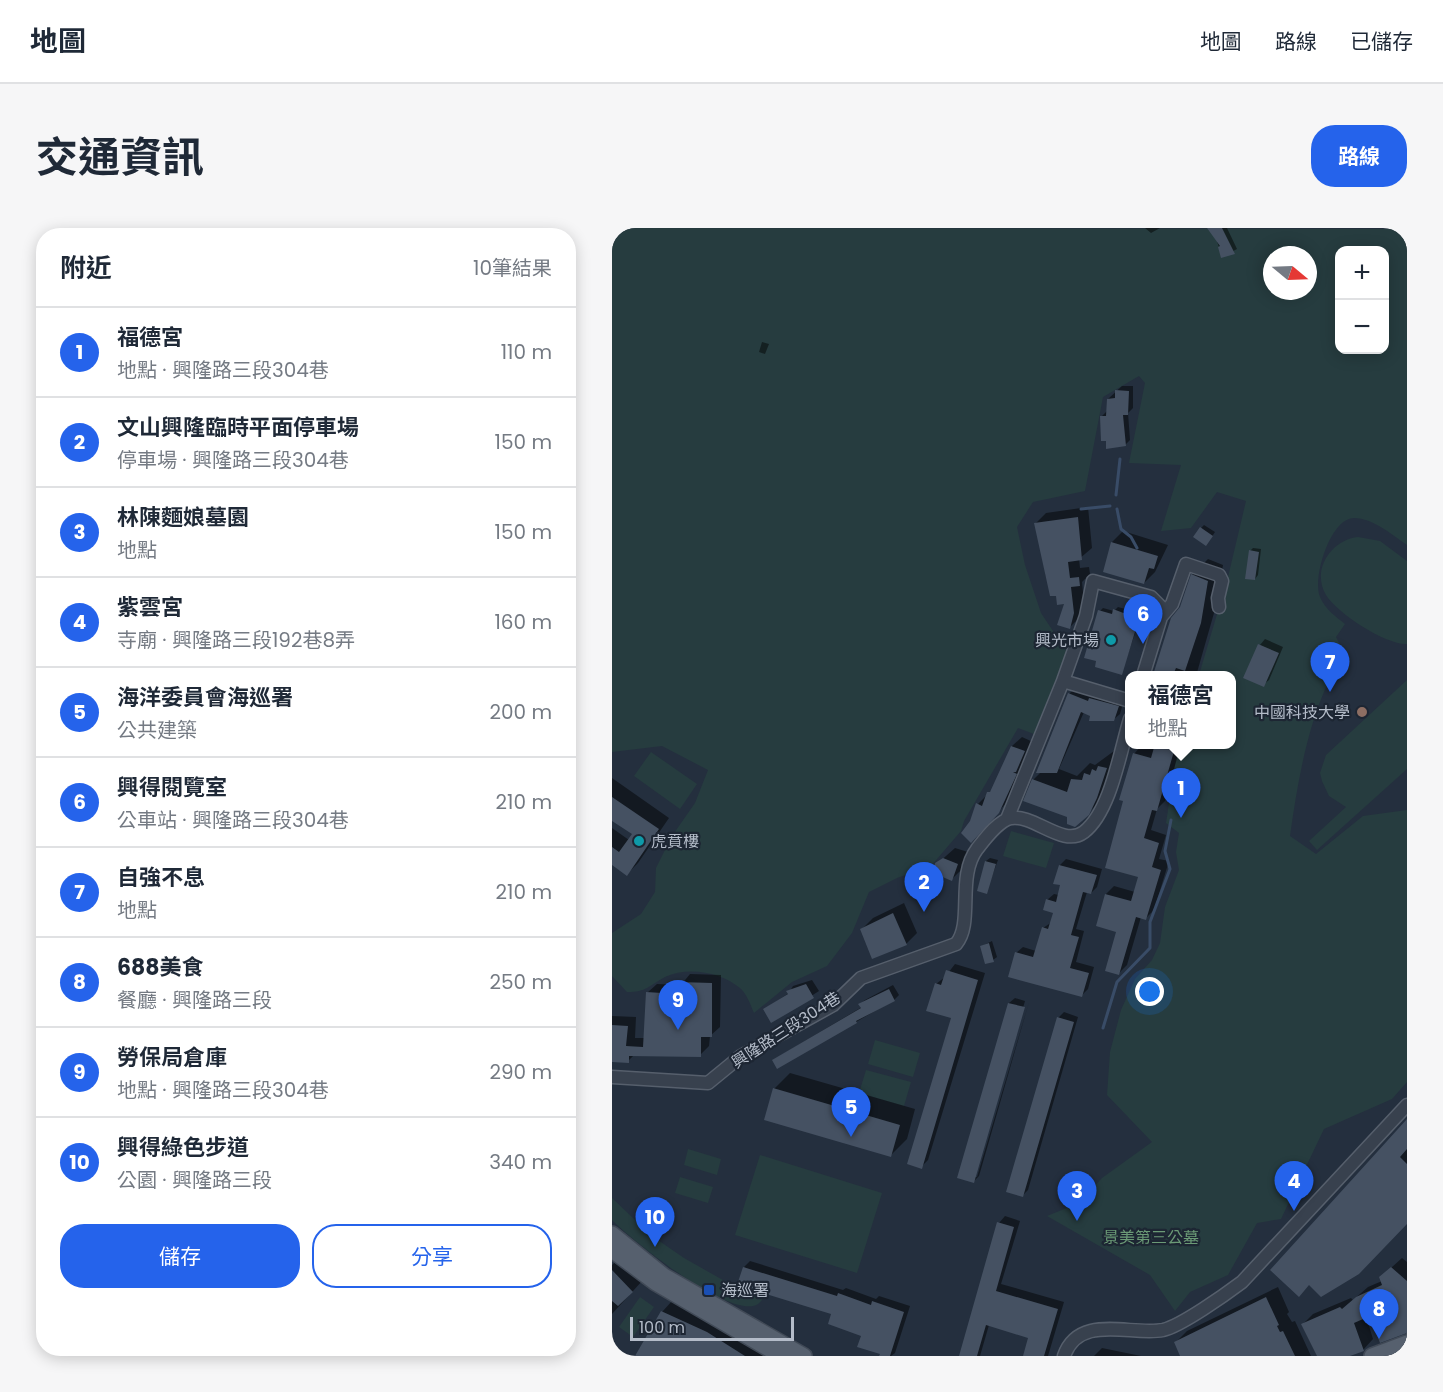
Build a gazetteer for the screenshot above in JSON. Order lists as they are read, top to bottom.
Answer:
{
  "streets": {
    "street": ["興隆路三段304巷"]
  },
  "parks": ["景美第三公墓"],
  "places": {
    "other": ["興光市場", "中國科技大學", "虎賁樓"],
    "transit": ["海巡署"]
  },
  "scale_bar": "100 m",
  "north": "right",
  "page": {
    "header": "地圖",
    "nav": ["地圖", "路線", "已儲存"],
    "title": "交通資訊",
    "buttons": [
      "路線",
      ["儲存", "分享"]
    ],
    "heading": ["附近", "10筆結果"],
    "map_buttons": ["+", "−"],
    "list": [
      {
        "mark": "1",
        "name": "福德宮",
        "note": "地點 · 興隆路三段304巷",
        "value": "110 m"
      },
      {
        "mark": "2",
        "name": "文山興隆臨時平面停車場",
        "note": "停車場 · 興隆路三段304巷",
        "value": "150 m"
      },
      {
        "mark": "3",
        "name": "林陳麵娘墓園",
        "note": "地點",
        "value": "150 m"
      },
      {
        "mark": "4",
        "name": "紫雲宮",
        "note": "寺廟 · 興隆路三段192巷8弄",
        "value": "160 m"
      },
      {
        "mark": "5",
        "name": "海洋委員會海巡署",
        "note": "公共建築",
        "value": "200 m"
      },
      {
        "mark": "6",
        "name": "興得閱覽室",
        "note": "公車站 · 興隆路三段304巷",
        "value": "210 m"
      },
      {
        "mark": "7",
        "name": "自強不息",
        "note": "地點",
        "value": "210 m"
      },
      {
        "mark": "8",
        "name": "688美食",
        "note": "餐廳 · 興隆路三段",
        "value": "250 m"
      },
      {
        "mark": "9",
        "name": "勞保局倉庫",
        "note": "地點 · 興隆路三段304巷",
        "value": "290 m"
      },
      {
        "mark": "10",
        "name": "興得綠色步道",
        "note": "公園 · 興隆路三段",
        "value": "340 m"
      }
    ],
    "pins": [
      "6",
      "7",
      "1",
      "2",
      "9",
      "5",
      "4",
      "3",
      "10",
      "8"
    ],
    "popup": ["福德宮", "地點"],
    "scale": "100 m"
  }
}
